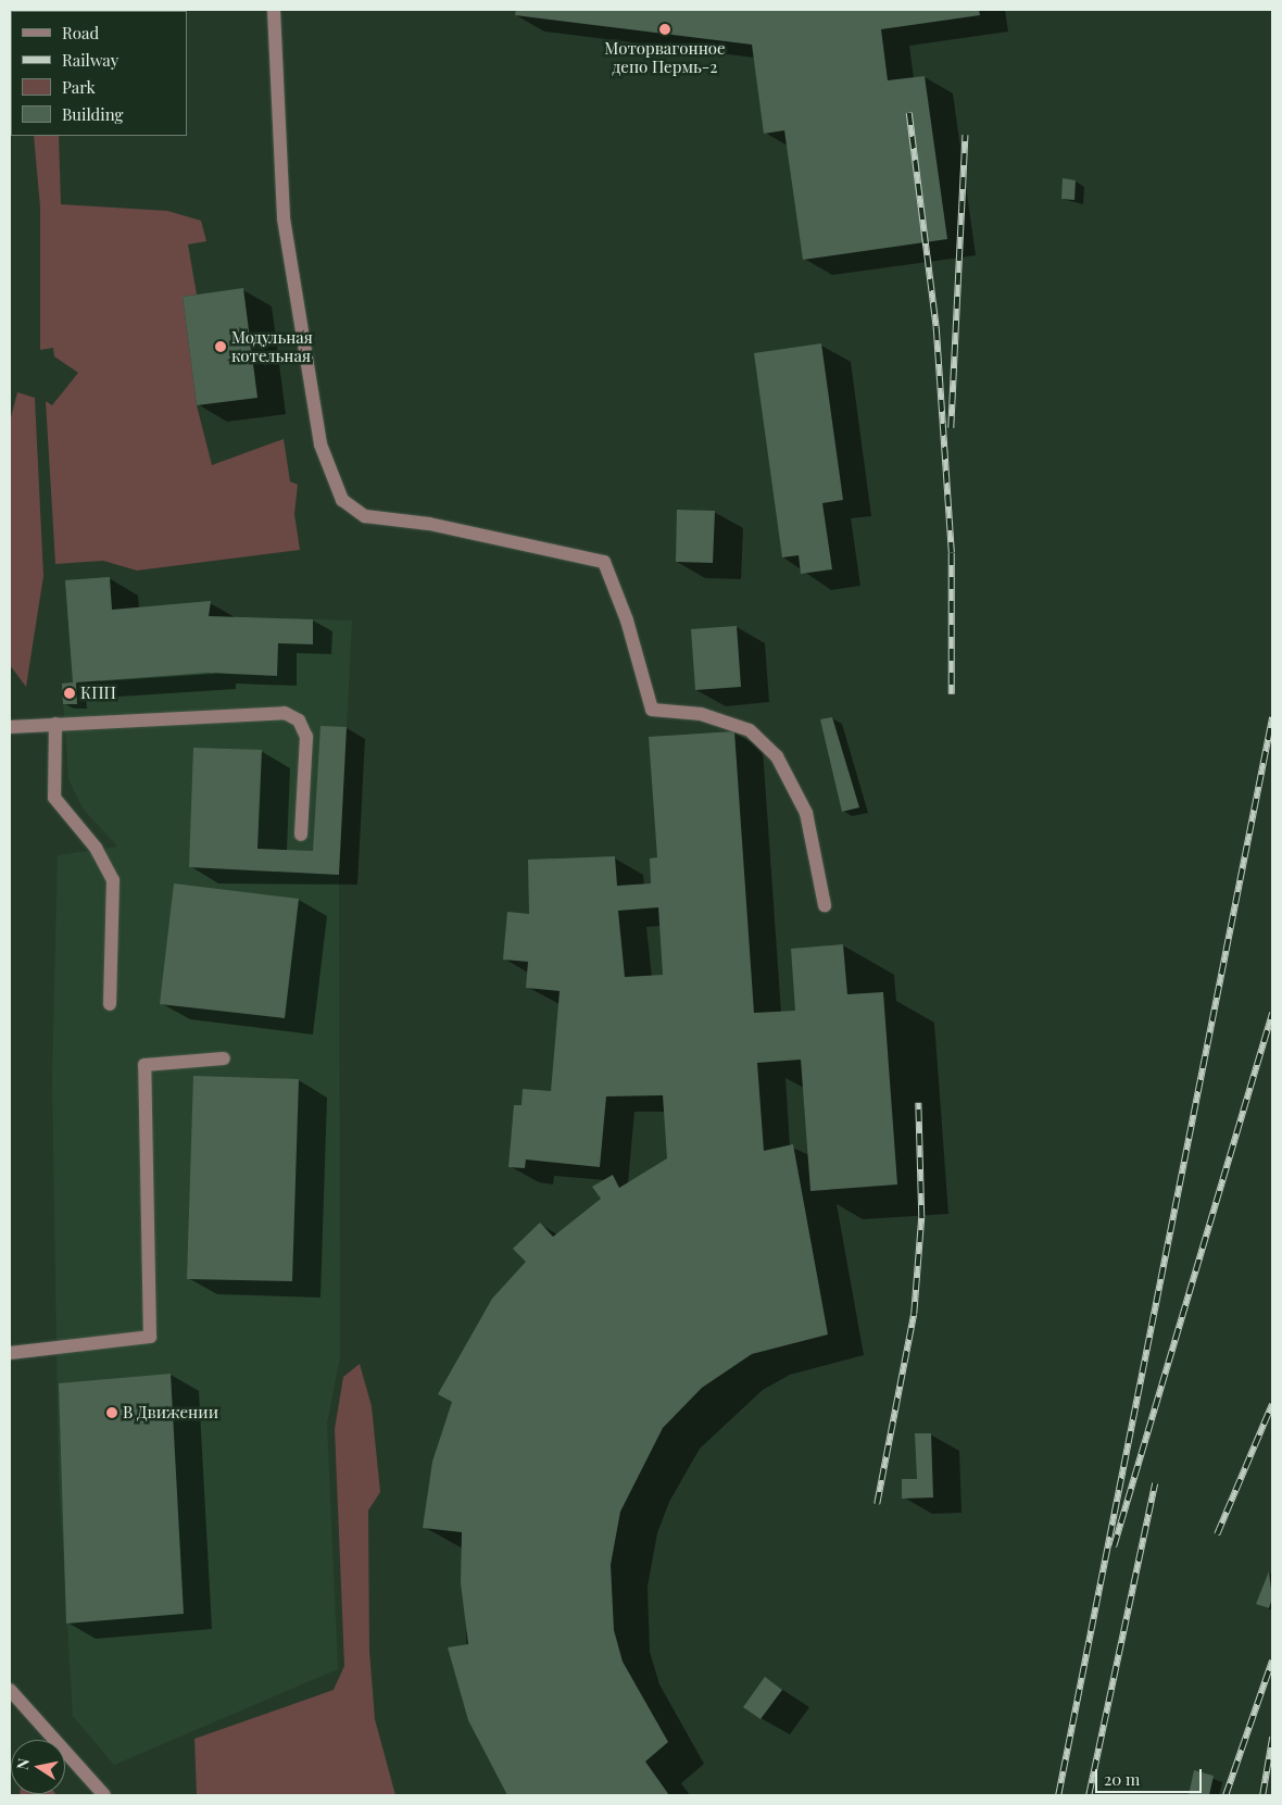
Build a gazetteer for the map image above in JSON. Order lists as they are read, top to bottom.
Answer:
{
  "places": [
    "Моторвагонное депо Пермь-2",
    "Модульная котельная",
    "КПП",
    "В Движении"
  ],
  "legend": [
    "Road",
    "Railway",
    "Park",
    "Building"
  ],
  "scale_bar": "20 m",
  "north": "left"
}
